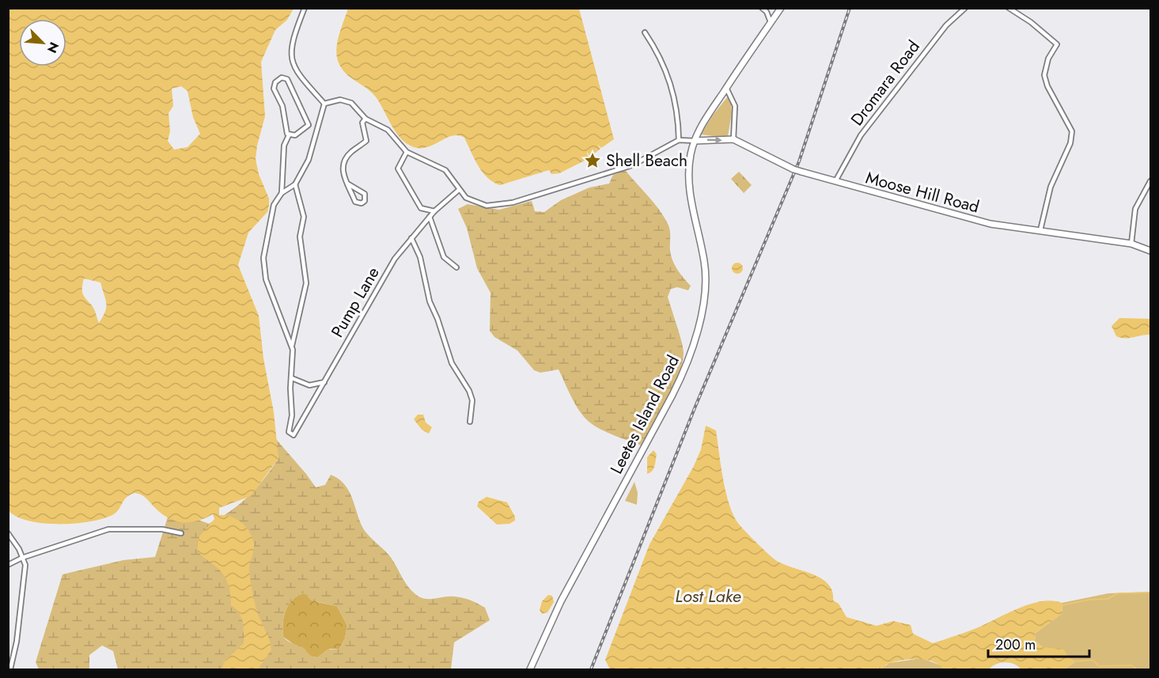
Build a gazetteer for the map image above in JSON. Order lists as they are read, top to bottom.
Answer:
{
  "streets": {
    "main road": ["Moose Hill Road", "Leetes Island Road"],
    "street": ["Dromara Road", "Pump Lane"]
  },
  "crossings": [
    ["Dromara Road", "Moose Hill Road"],
    ["Moose Hill Road", "Leetes Island Road"]
  ],
  "water": ["Lost Lake"],
  "places": {
    "place": ["Shell Beach"]
  },
  "scale_bar": "200 m",
  "north": "bottom right"
}
